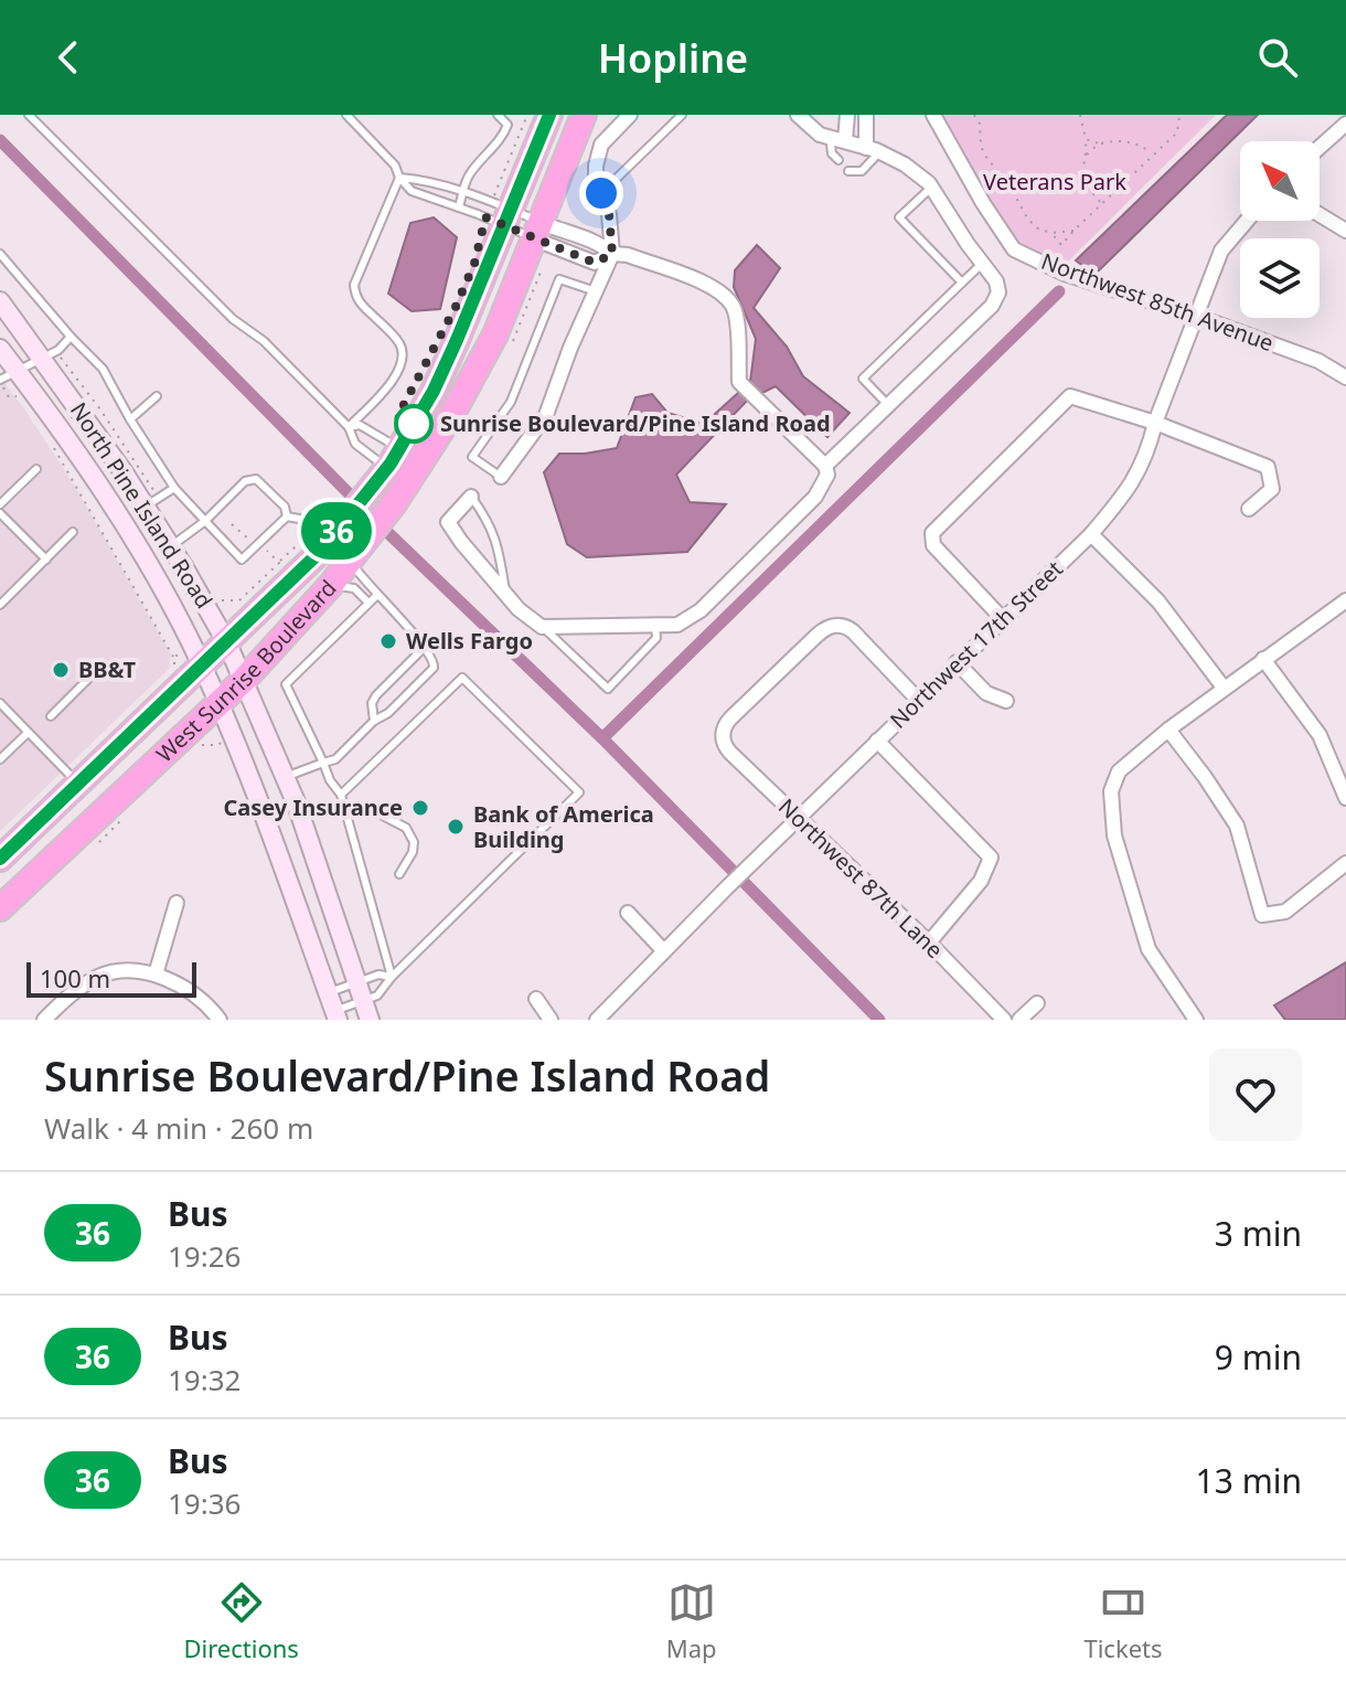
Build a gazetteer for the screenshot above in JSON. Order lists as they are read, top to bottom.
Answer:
{
  "streets": {
    "highway": ["West Sunrise Boulevard"],
    "main road": ["North Pine Island Road"],
    "street": ["Northwest 85th Avenue", "Northwest 17th Street", "Northwest 87th Lane"]
  },
  "crossings": [
    ["Northwest 85th Avenue", "Northwest 17th Street"],
    ["North Pine Island Road", "West Sunrise Boulevard"],
    ["Northwest 17th Street", "Northwest 87th Lane"]
  ],
  "parks": ["Veterans Park"],
  "places": [
    "Sunrise Boulevard/Pine Island Road",
    "Wells Fargo",
    "BB&T",
    "Casey Insurance",
    "Bank of America Building"
  ],
  "lines": ["bus line 36"],
  "scale_bar": "100 m",
  "north": "top left",
  "page": {
    "header": "Hopline",
    "on_map": "36",
    "scale": "100 m",
    "heading": ["Sunrise Boulevard/Pine Island Road", "Walk · 4 min · 260 m"],
    "list": [
      {
        "mark": "36",
        "name": "Bus",
        "note": "19:26",
        "value": "3 min"
      },
      {
        "mark": "36",
        "name": "Bus",
        "note": "19:32",
        "value": "9 min"
      },
      {
        "mark": "36",
        "name": "Bus",
        "note": "19:36",
        "value": "13 min"
      }
    ],
    "tabs": ["Directions", "Map", "Tickets"]
  }
}
